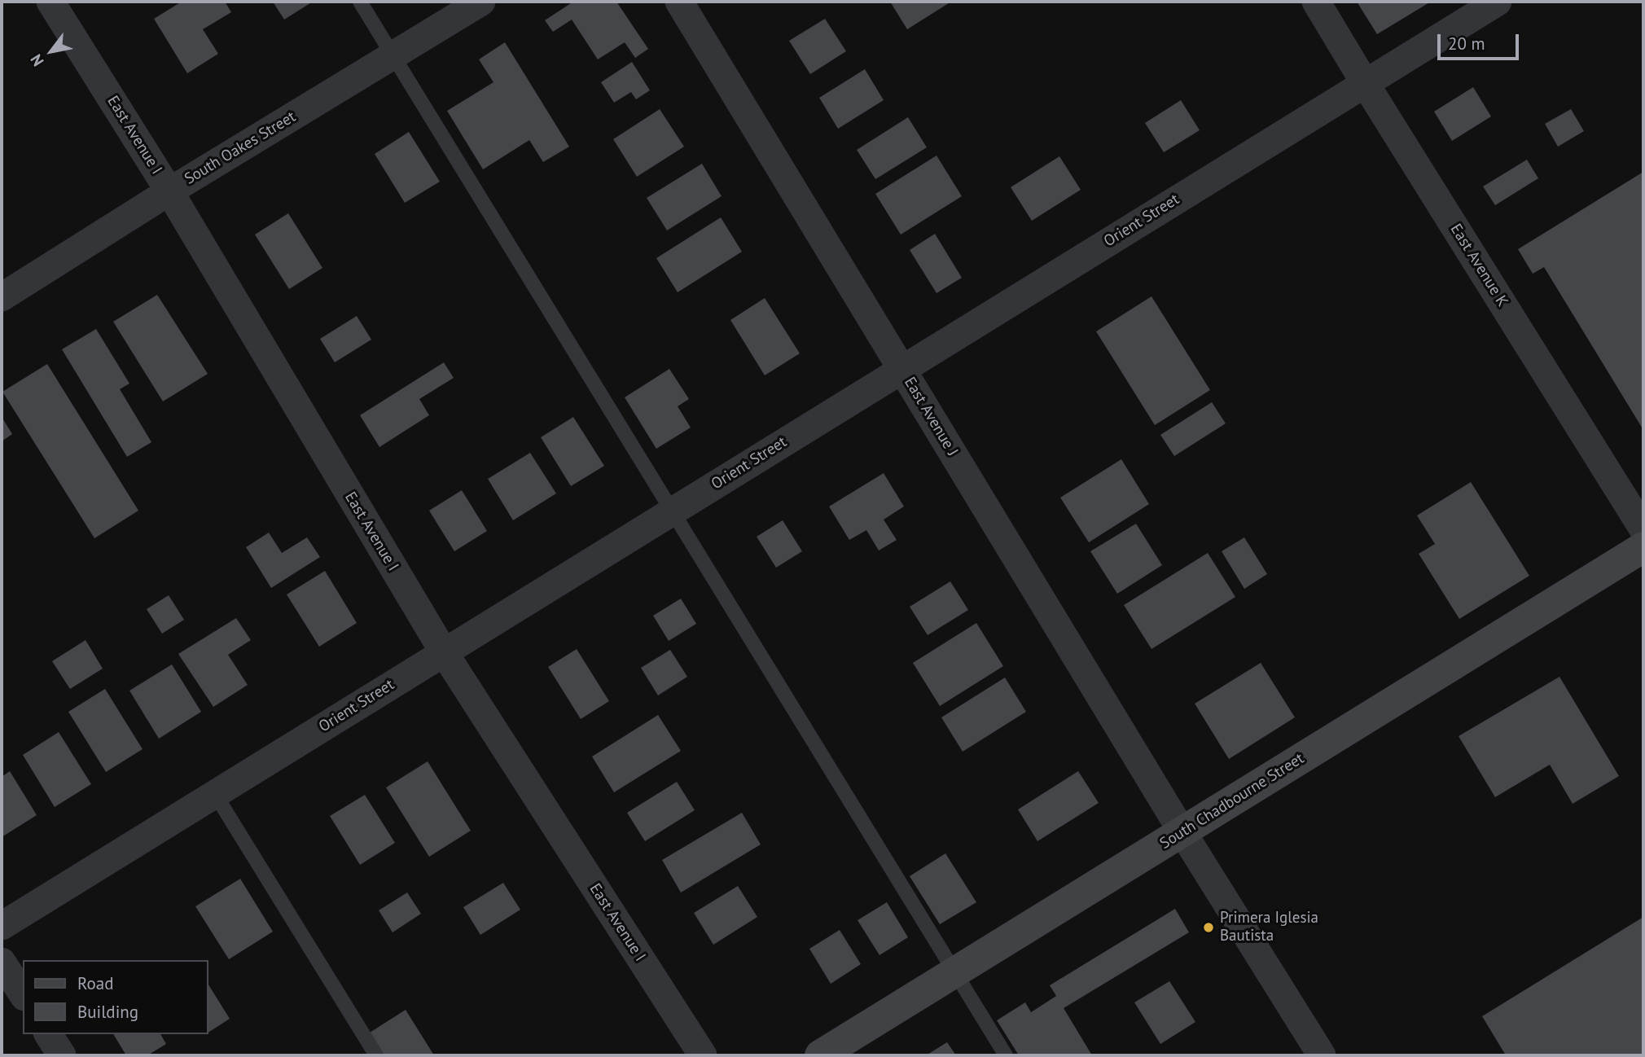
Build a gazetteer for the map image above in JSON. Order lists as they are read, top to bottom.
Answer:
{
  "streets": {
    "main road": ["South Chadbourne Street"],
    "street": [
      "East Avenue I",
      "South Oakes Street",
      "Orient Street",
      "East Avenue K",
      "East Avenue J"
    ]
  },
  "crossings": [
    ["East Avenue I", "South Oakes Street"],
    ["East Avenue I", "Orient Street"],
    ["Orient Street", "East Avenue K"],
    ["Orient Street", "East Avenue J"],
    ["East Avenue J", "South Chadbourne Street"]
  ],
  "places": ["Primera Iglesia Bautista"],
  "legend": ["Road", "Building"],
  "scale_bar": "20 m",
  "north": "bottom left"
}
